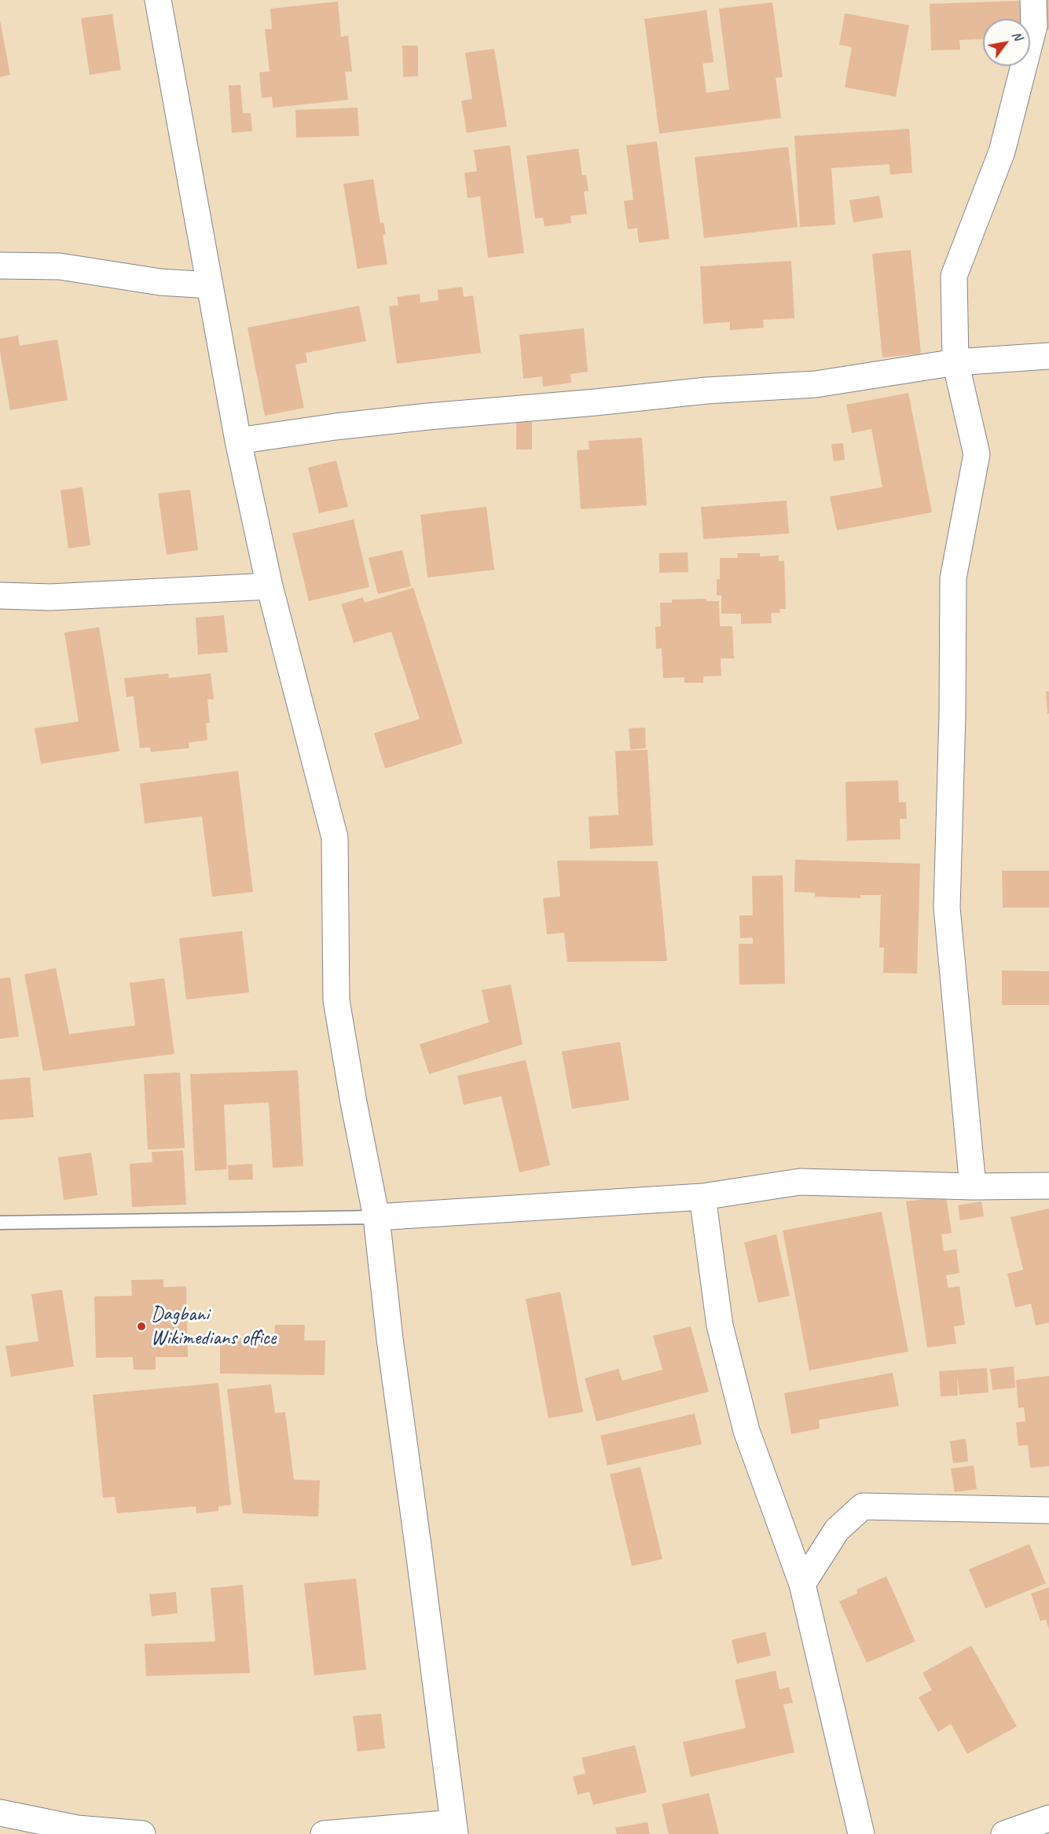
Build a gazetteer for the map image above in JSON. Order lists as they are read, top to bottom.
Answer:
{
  "places": ["Dagbani Wikimedians office"],
  "north": "top right"
}
